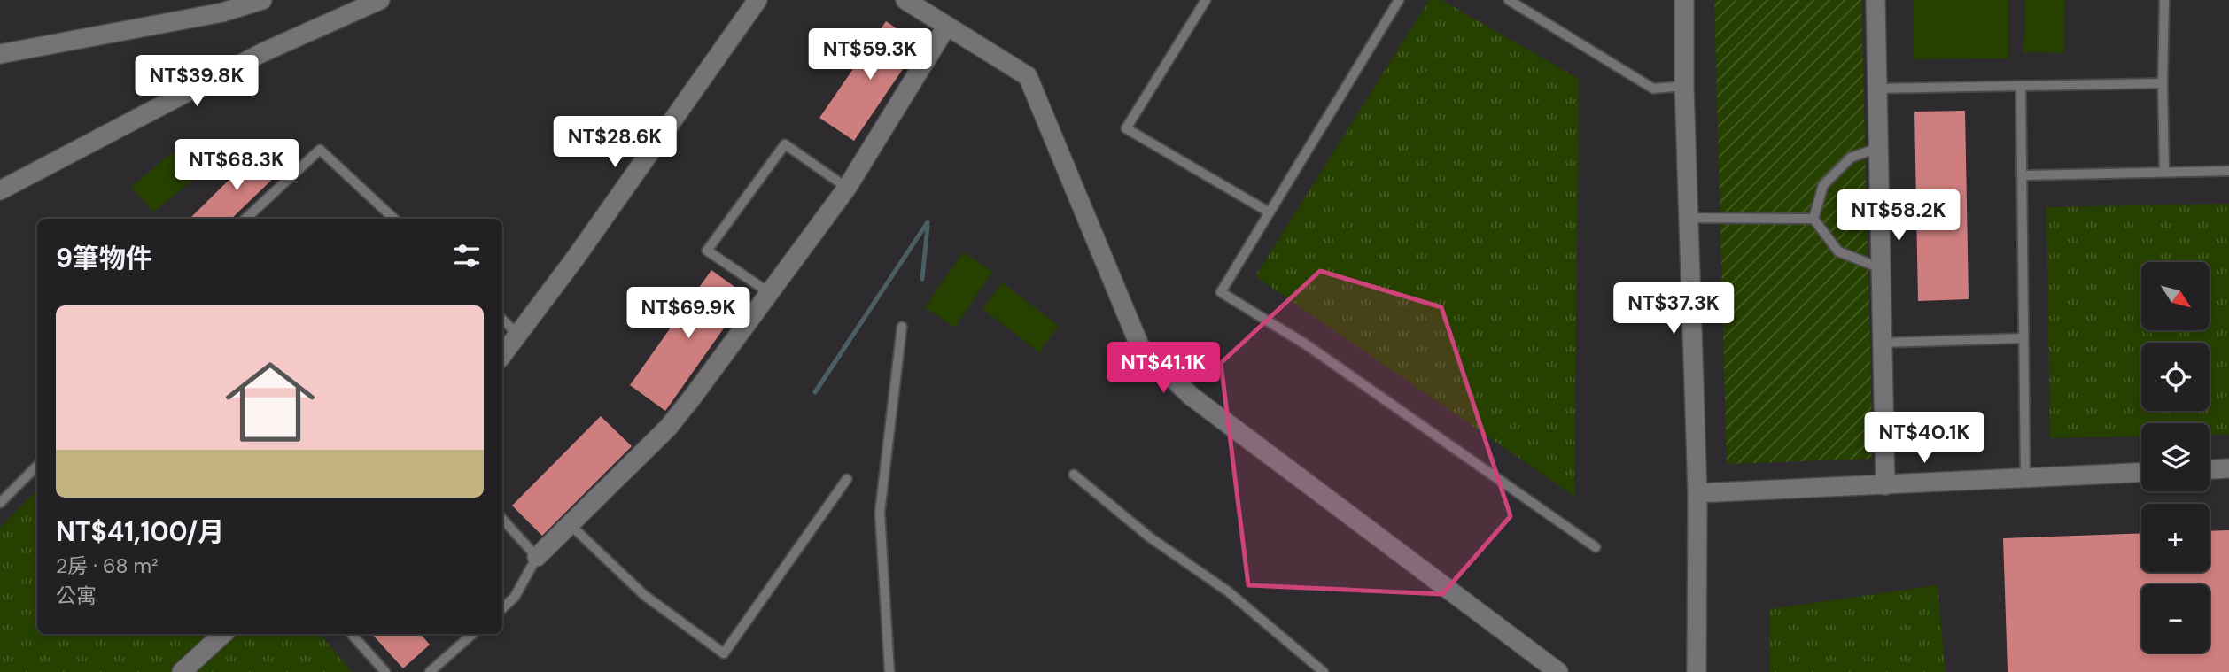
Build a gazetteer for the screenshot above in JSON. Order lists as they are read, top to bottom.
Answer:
{
  "north": "bottom right",
  "page": {
    "price": [
      "NT$59.3K",
      "NT$39.8K",
      "NT$28.6K",
      "NT$68.3K",
      "NT$58.2K",
      "NT$37.3K",
      "NT$69.9K",
      "NT$41.1K",
      "NT$40.1K"
    ],
    "heading": "9筆物件",
    "map_buttons": ["+", "−"],
    "list": [
      {
        "name": "NT$41,100/月",
        "note": "2房 · 68 m² · 公寓"
      }
    ]
  }
}
